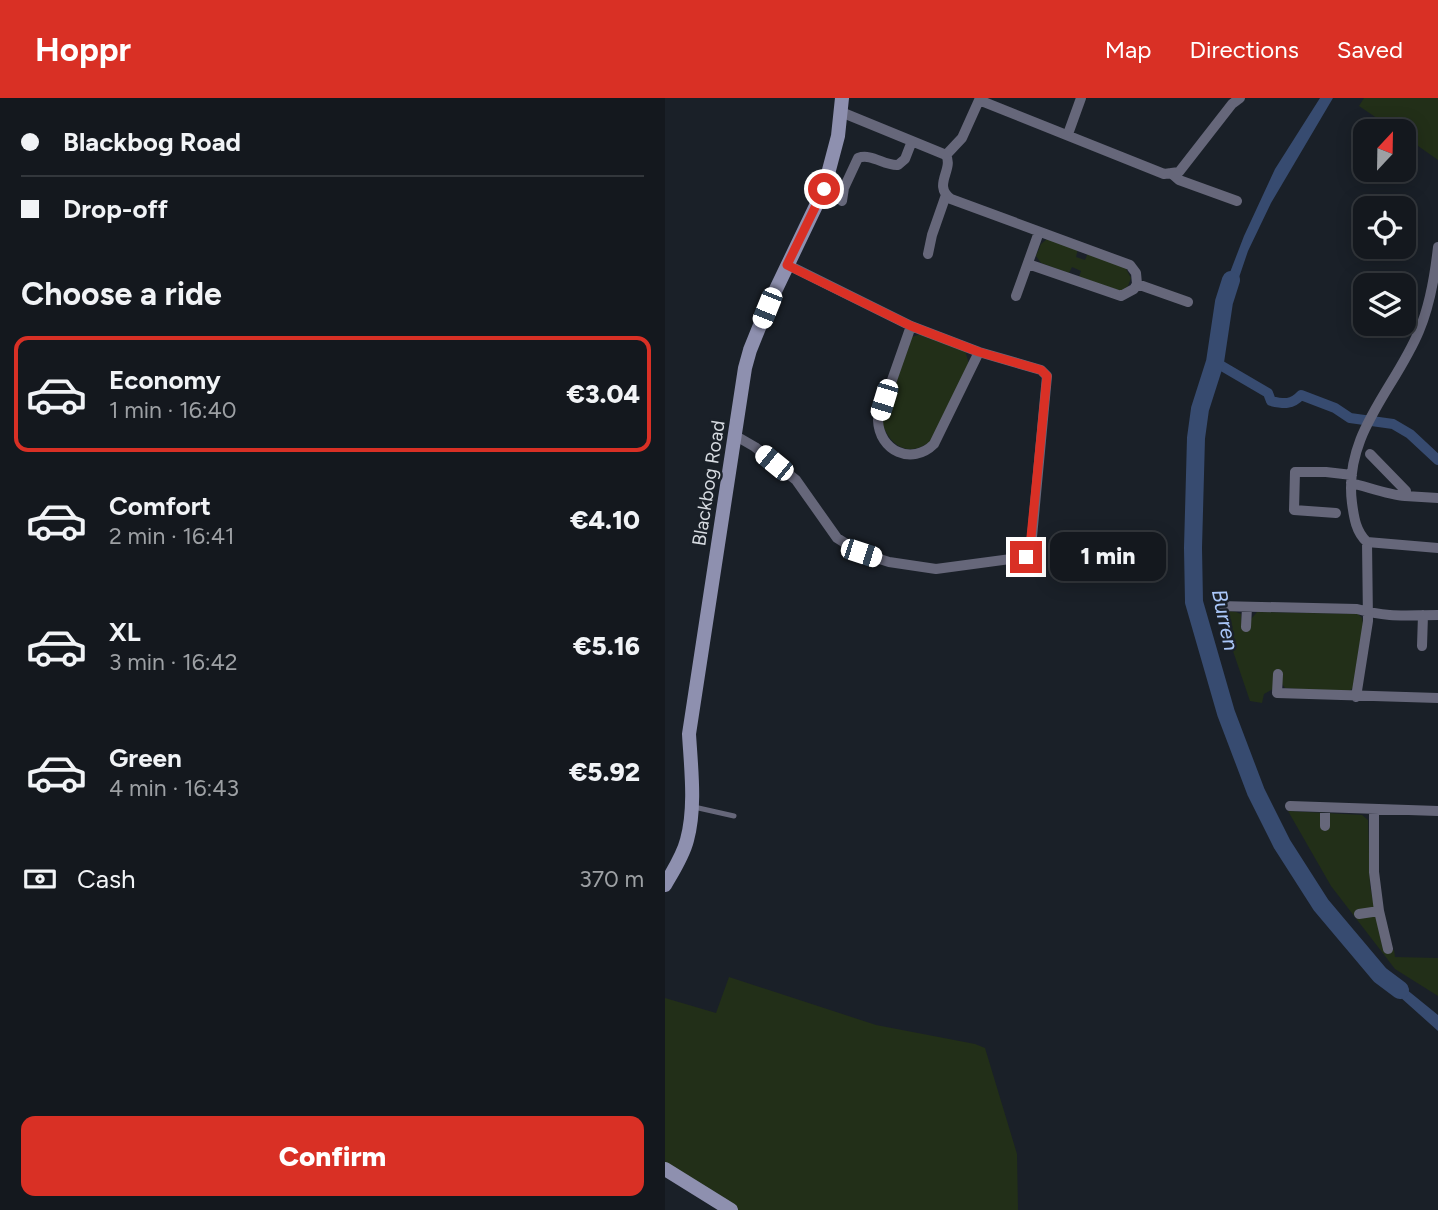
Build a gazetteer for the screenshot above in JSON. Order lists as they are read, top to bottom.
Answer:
{
  "streets": {
    "street": ["Blackbog Road"]
  },
  "water": ["Burren"],
  "north": "top",
  "page": {
    "header": "Hoppr",
    "nav": ["Map", "Directions", "Saved"],
    "banner": ["Blackbog Road", "Drop-off"],
    "heading": "Choose a ride",
    "list": [
      {
        "name": "Economy",
        "note": "1 min · 16:40",
        "value": "€3.04"
      },
      {
        "name": "Comfort",
        "note": "2 min · 16:41",
        "value": "€4.10"
      },
      {
        "name": "XL",
        "note": "3 min · 16:42",
        "value": "€5.16"
      },
      {
        "name": "Green",
        "note": "4 min · 16:43",
        "value": "€5.92"
      }
    ],
    "bubble": "1 min",
    "pay": ["Cash", "370 m"],
    "buttons": "Confirm"
  }
}
